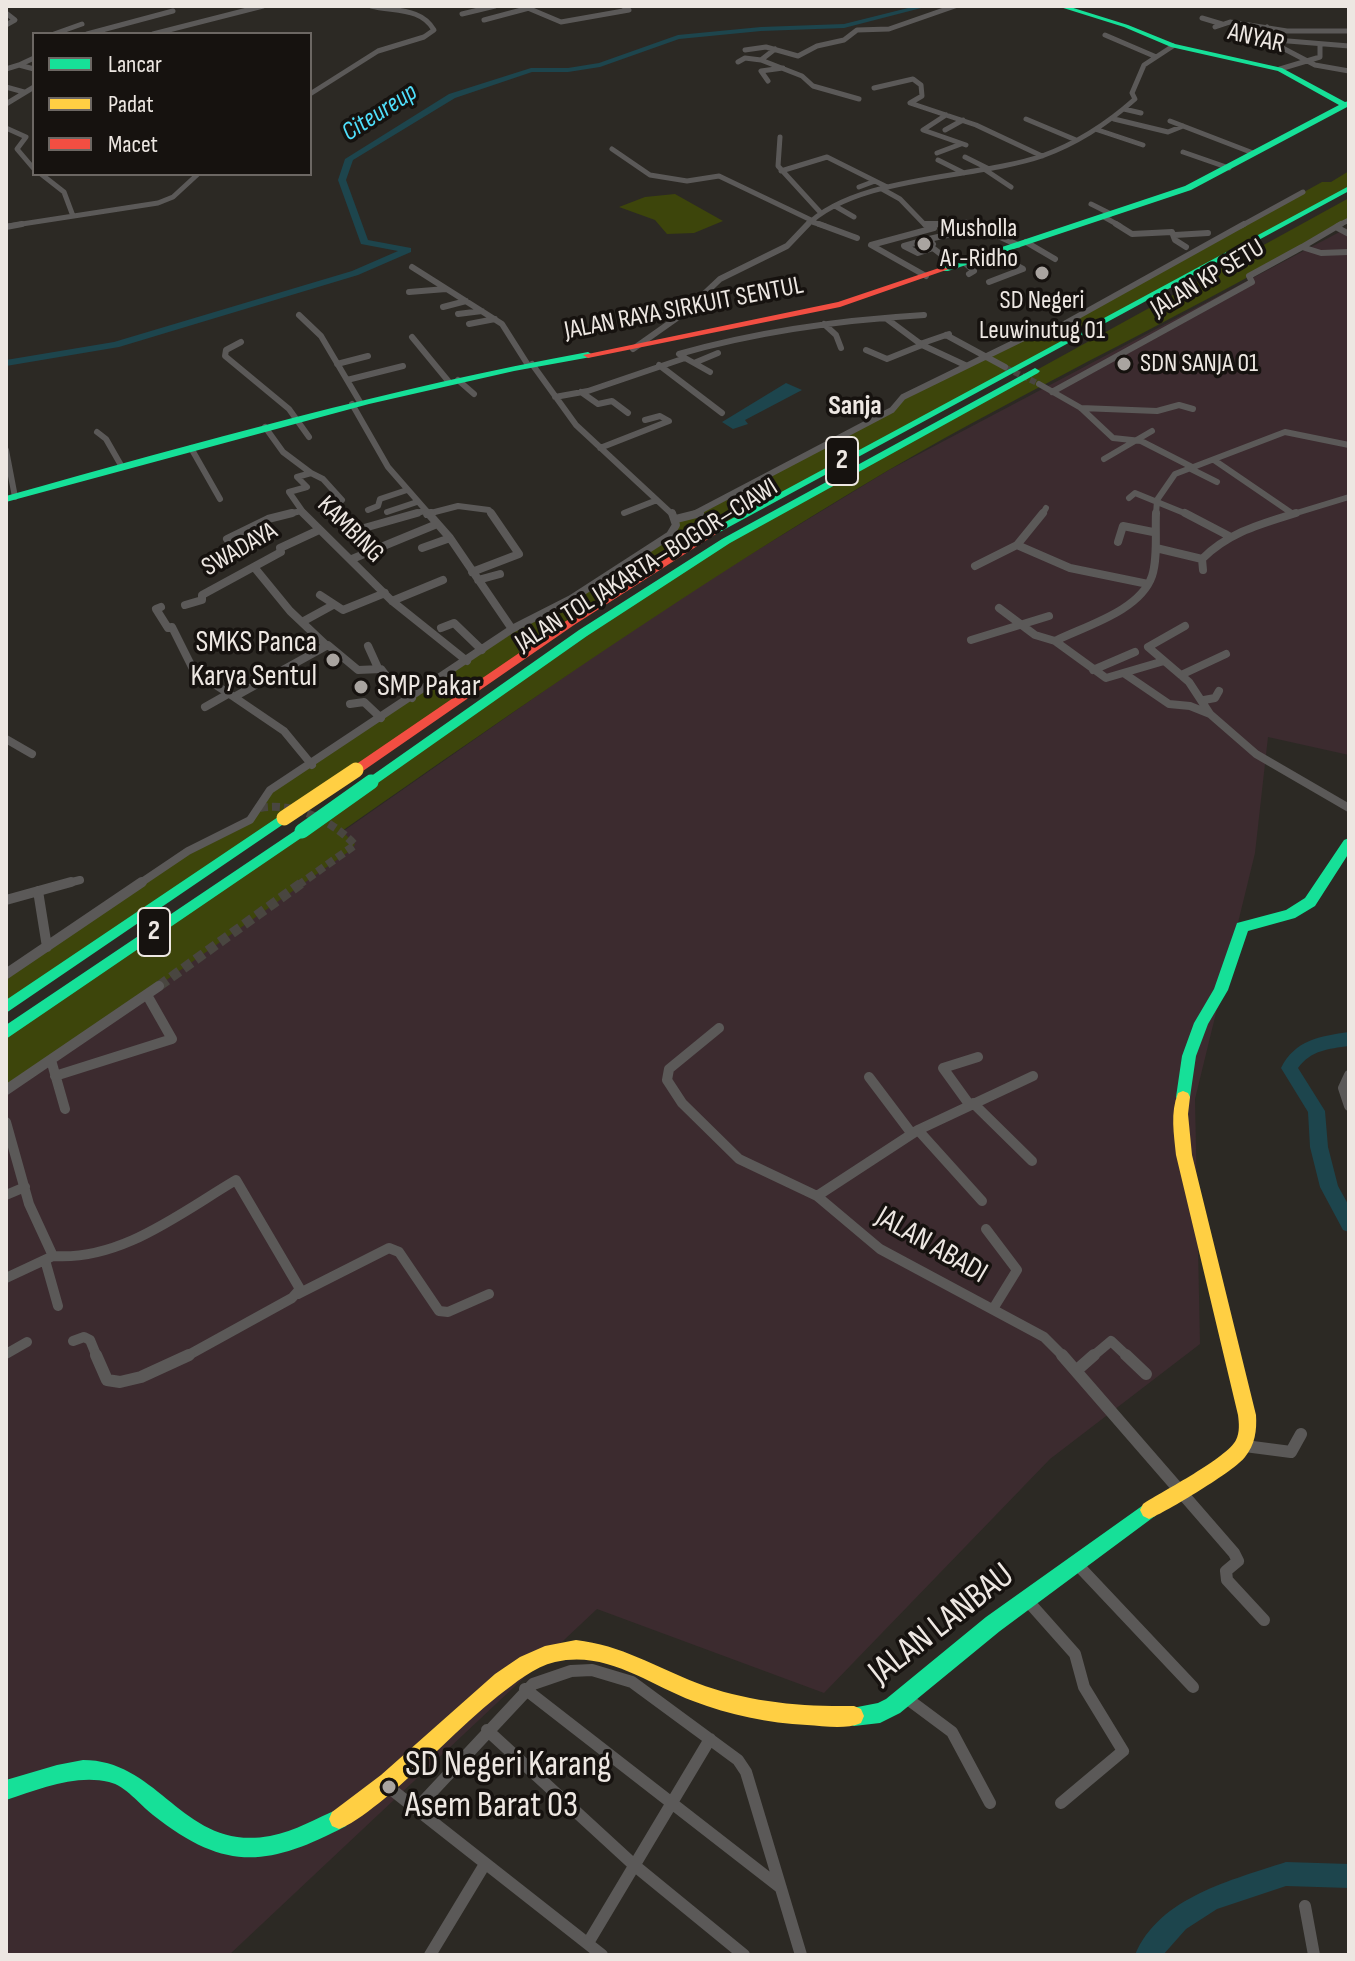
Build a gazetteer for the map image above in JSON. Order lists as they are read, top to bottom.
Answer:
{
  "streets": {
    "main road": [
      "ANYAR",
      "JALAN RAYA SIRKUIT SENTUL",
      "2",
      "JALAN TOL JAKARTA–BOGOR–CIAWI",
      "JALAN LANBAU"
    ],
    "street": [
      "JALAN KP SETU",
      "KAMBING",
      "SWADAYA",
      "JALAN ABADI"
    ]
  },
  "crossings": [
    ["ANYAR", "JALAN RAYA SIRKUIT SENTUL"],
    ["KAMBING", "SWADAYA"],
    ["JALAN ABADI", "JALAN LANBAU"]
  ],
  "districts": ["Sanja"],
  "water": ["Citeureup"],
  "places": [
    "Musholla Ar-Ridho",
    "SD Negeri Leuwinutug 01",
    "SDN SANJA 01",
    "SMKS Panca Karya Sentul",
    "SMP Pakar",
    "SD Negeri Karang Asem Barat 03"
  ],
  "legend": ["Lancar", "Padat", "Macet"]
}
